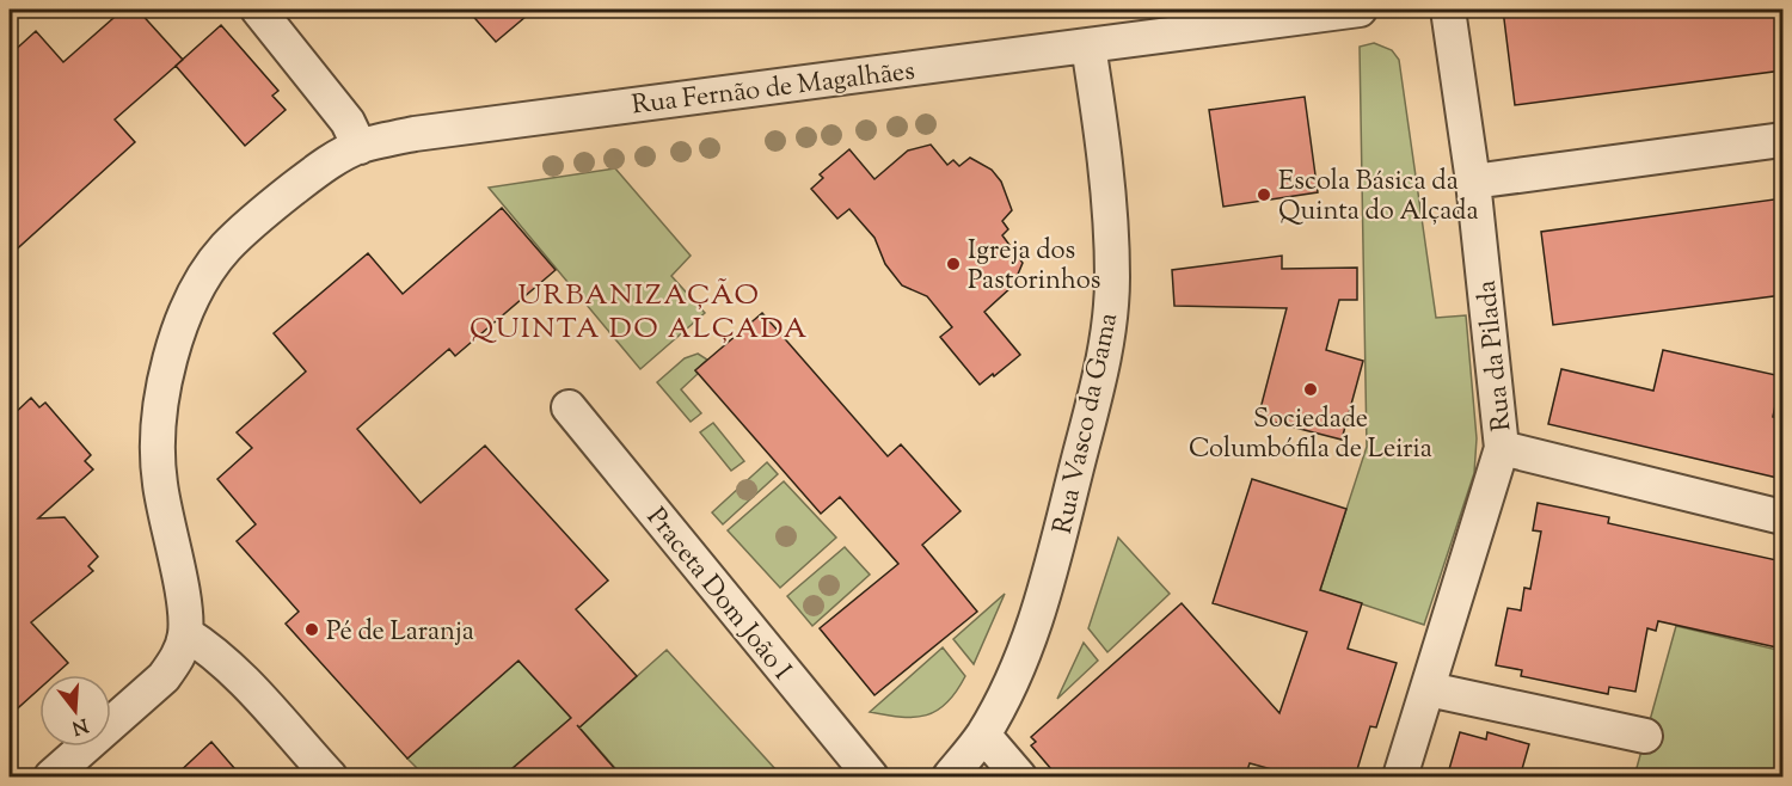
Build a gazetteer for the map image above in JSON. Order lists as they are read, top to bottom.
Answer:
{
  "streets": {
    "street": [
      "Rua Fernão de Magalhães",
      "Rua da Pilada",
      "Rua Vasco da Gama",
      "Praceta Dom João I"
    ]
  },
  "crossings": [
    ["Rua Fernão de Magalhães", "Rua Vasco da Gama"]
  ],
  "districts": ["URBANIZAÇÃO QUINTA DO ALÇADA"],
  "places": [
    "Escola Básica da Quinta do Alçada",
    "Igreja dos Pastorinhos",
    "Sociedade Columbófila de Leiria",
    "Pé de Laranja"
  ],
  "north": "bottom"
}
